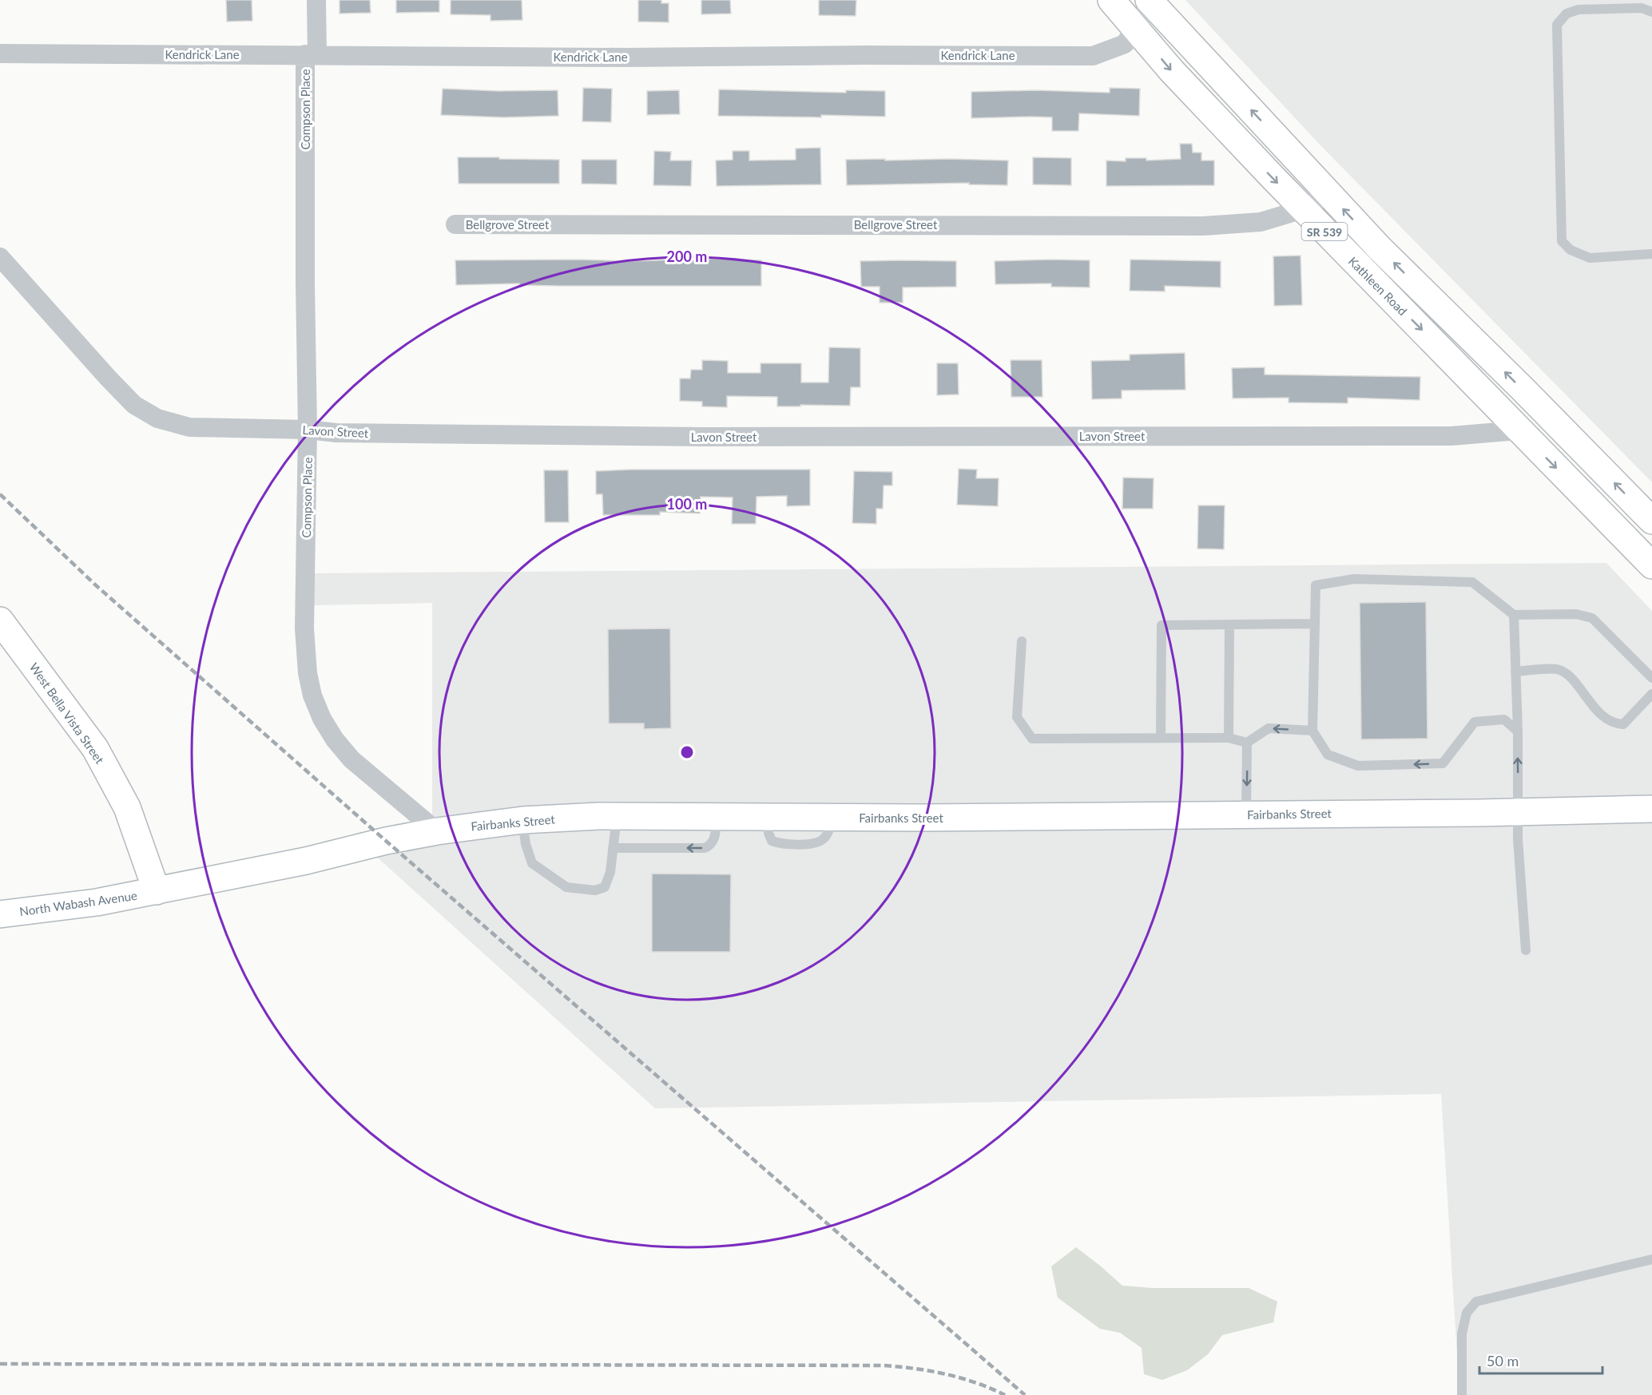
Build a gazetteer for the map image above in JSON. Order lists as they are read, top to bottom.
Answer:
{
  "streets": {
    "street": [
      "Kendrick Lane",
      "Compson Place",
      "Bellgrove Street",
      "SR 539",
      "Kathleen Road",
      "Lavon Street",
      "West Bella Vista Street",
      "Fairbanks Street",
      "North Wabash Avenue"
    ]
  },
  "crossings": [
    ["Kendrick Lane", "Compson Place"],
    ["Kendrick Lane", "SR 539"],
    ["Kendrick Lane", "Kathleen Road"],
    ["Compson Place", "Lavon Street"],
    ["Compson Place", "Fairbanks Street"],
    ["Bellgrove Street", "SR 539"],
    ["Bellgrove Street", "Kathleen Road"],
    ["Kathleen Road", "Lavon Street"],
    ["West Bella Vista Street", "Fairbanks Street"],
    ["West Bella Vista Street", "North Wabash Avenue"],
    ["Fairbanks Street", "North Wabash Avenue"]
  ],
  "scale_bar": "50 m",
  "rings": ["200 m", "100 m"]
}
